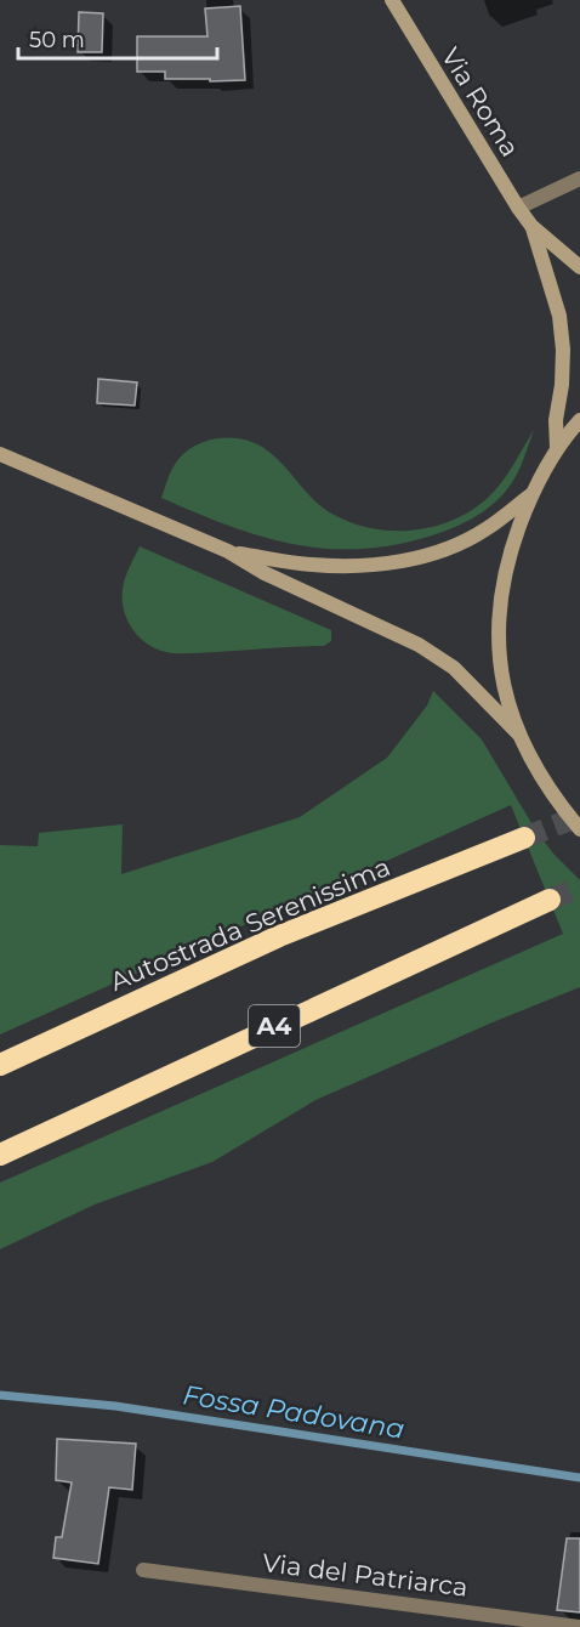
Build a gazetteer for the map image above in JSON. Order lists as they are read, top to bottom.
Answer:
{
  "streets": {
    "highway": ["Autostrada Serenissima", "A4"],
    "main road": ["Via Roma"],
    "street": ["Via del Patriarca"]
  },
  "water": ["Fossa Padovana"],
  "scale_bar": "50 m"
}
